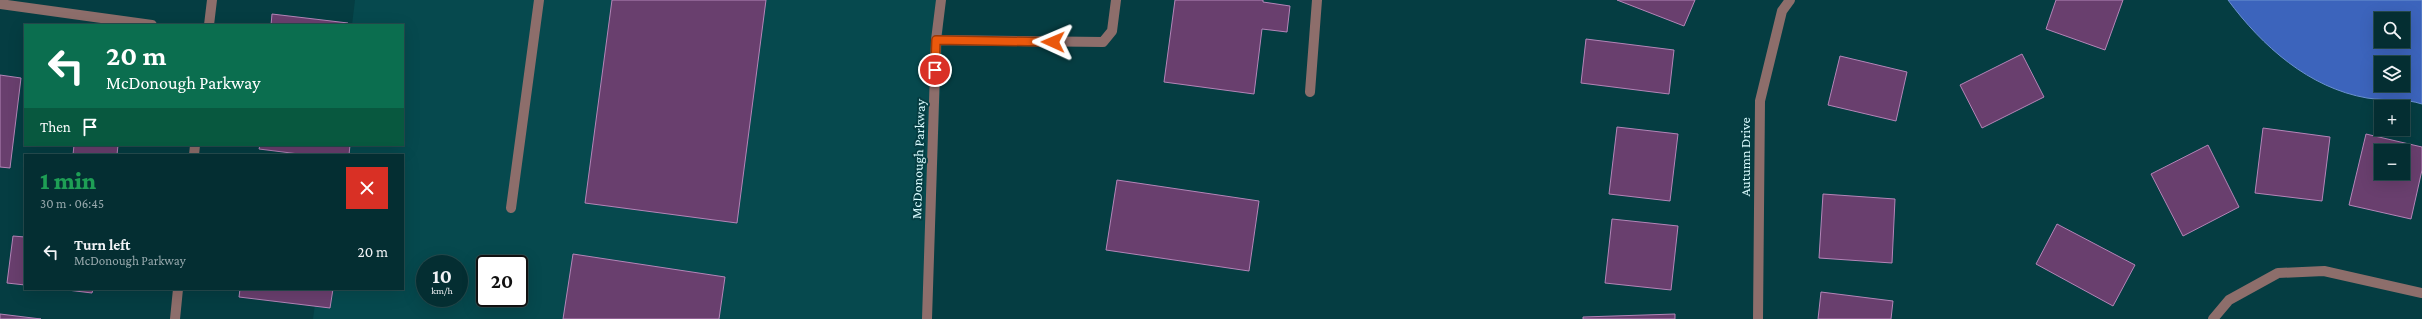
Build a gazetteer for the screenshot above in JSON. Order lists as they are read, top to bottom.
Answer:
{
  "streets": {
    "street": ["Autumn Drive", "McDonough Parkway"]
  },
  "page": {
    "map_buttons": ["+", "−"],
    "turn": ["20 m", "McDonough Parkway"],
    "then": "Then",
    "heading": ["1 min", "30 m · 06:45"],
    "list": [
      {
        "name": "Turn left",
        "note": "McDonough Parkway",
        "value": "20 m"
      }
    ],
    "speed": "10 km/h",
    "limit": "20"
  }
}
